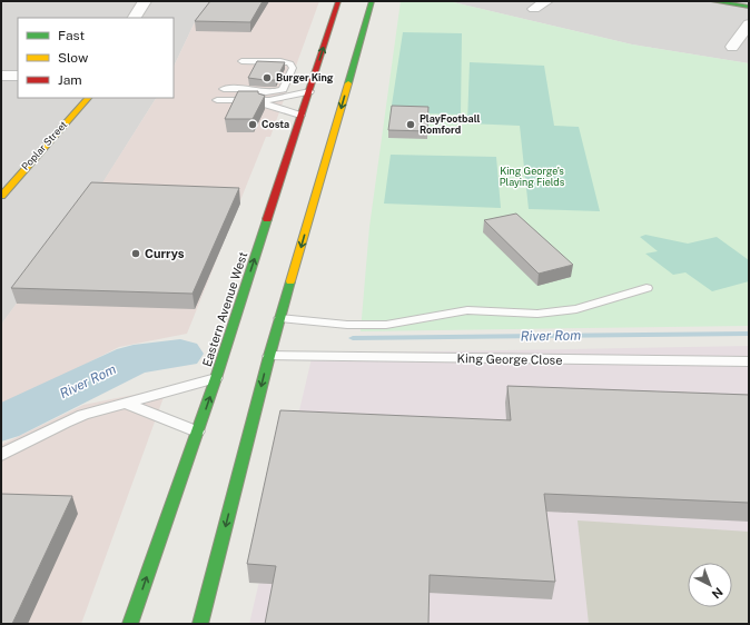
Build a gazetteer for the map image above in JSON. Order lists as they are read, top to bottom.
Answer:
{
  "streets": {
    "main road": ["Poplar Street", "Eastern Avenue West"],
    "lane": ["King George Close"]
  },
  "water": ["River Rom"],
  "parks": ["King George's Playing Fields"],
  "places": [
    "Burger King",
    "Costa",
    "PlayFootball Romford",
    "Currys"
  ],
  "legend": ["Fast", "Slow", "Jam"],
  "north": "bottom right"
}
